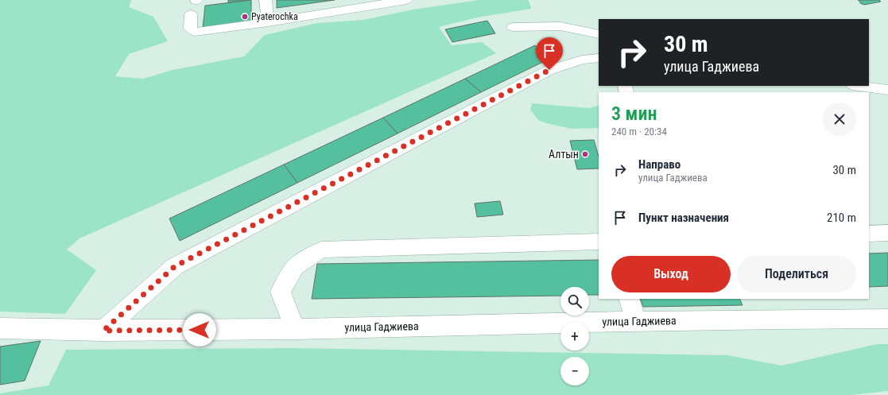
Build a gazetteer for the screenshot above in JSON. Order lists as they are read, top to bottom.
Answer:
{
  "streets": {
    "street": ["улица Гаджиева"]
  },
  "places": ["Pyaterochka", "Алтын"],
  "page": {
    "turn": ["30 m", "улица Гаджиева"],
    "heading": ["3 мин", "240 m · 20:34"],
    "list": [
      {
        "name": "Направо",
        "note": "улица Гаджиева",
        "value": "30 m"
      },
      {
        "name": "Пункт назначения",
        "value": "210 m"
      }
    ],
    "buttons": ["Выход", "Поделиться"],
    "map_buttons": ["+", "−"]
  }
}
